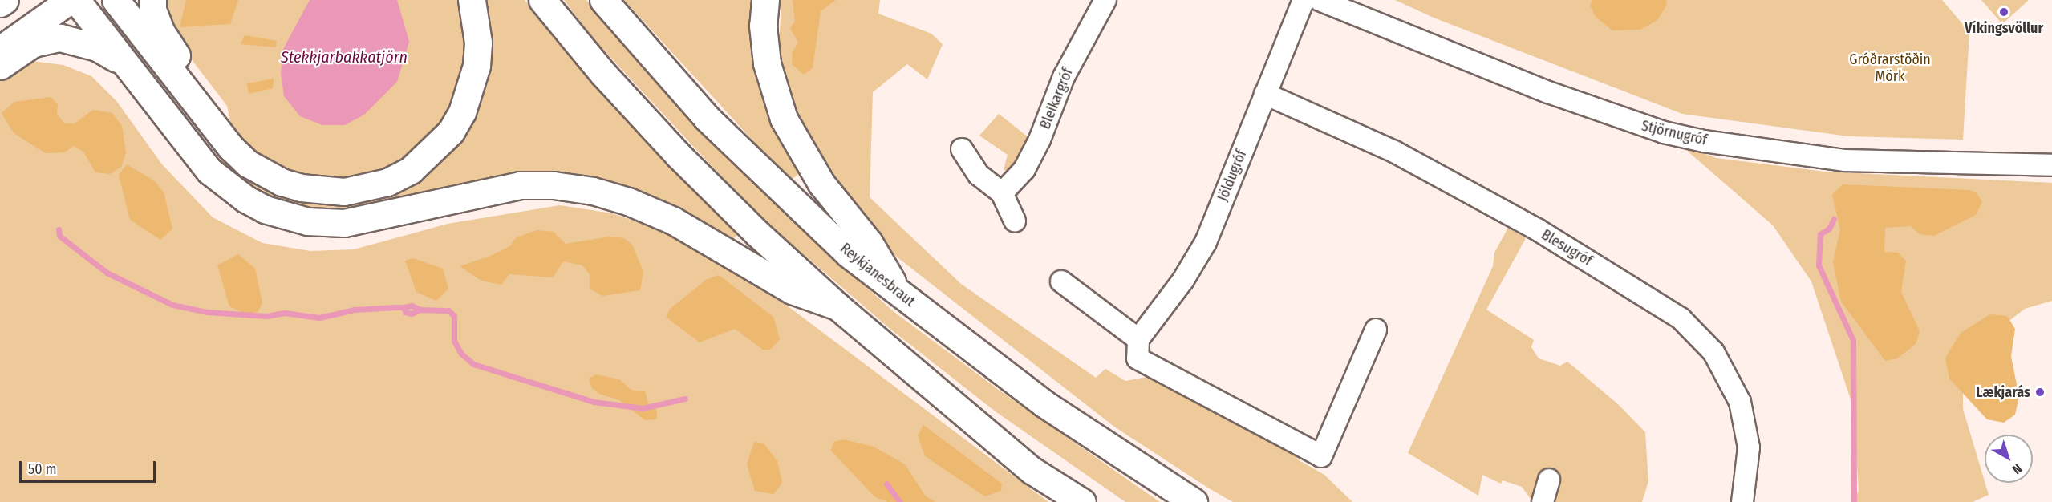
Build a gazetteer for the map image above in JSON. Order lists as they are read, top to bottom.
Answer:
{
  "streets": {
    "main road": ["Reykjanesbraut"],
    "street": [
      "Bleikargróf",
      "Stjörnugróf",
      "Jöldugróf",
      "Blesugróf"
    ]
  },
  "crossings": [
    ["Jöldugróf", "Blesugróf"]
  ],
  "water": ["Stekkjarbakkatjörn"],
  "parks": ["Gróðrarstöðin Mörk"],
  "places": ["Víkingsvöllur", "Lækjarás"],
  "scale_bar": "50 m",
  "north": "bottom right"
}
